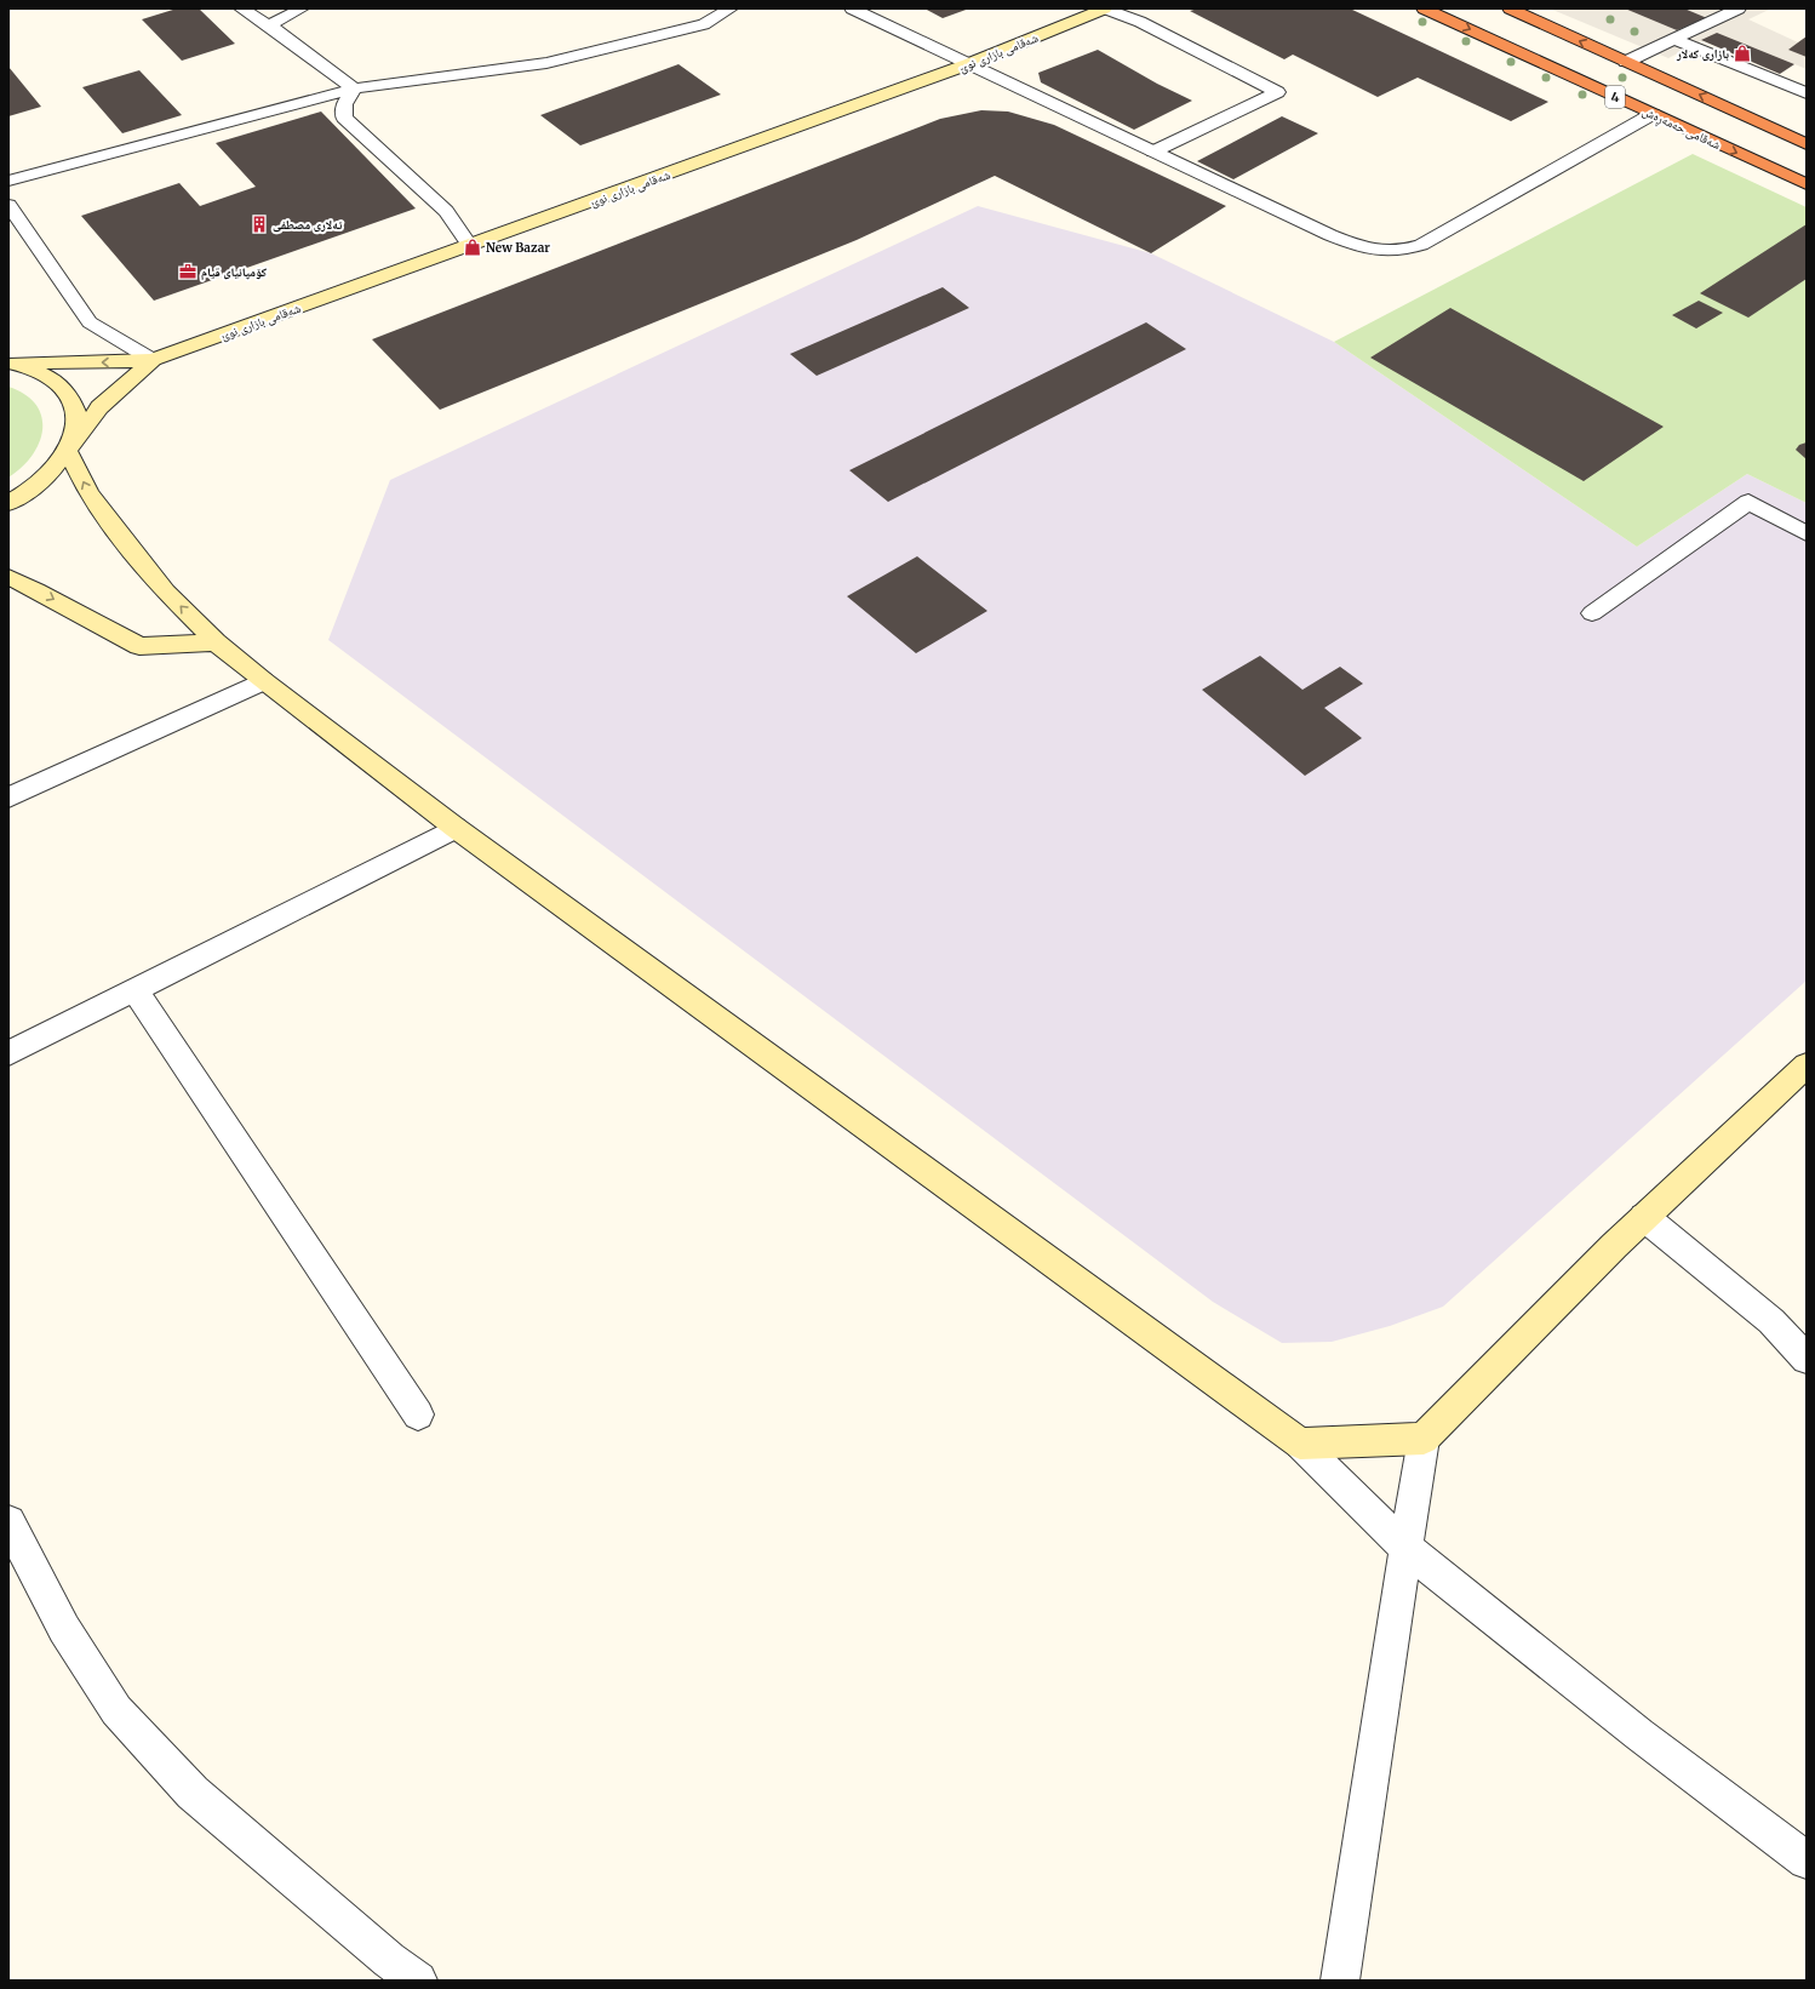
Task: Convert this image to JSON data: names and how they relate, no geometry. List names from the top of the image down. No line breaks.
{"streets":{"highway":["4","شەقامی حەمەڕەش"],"street":["شەقامی بازاری نوێ"]},"places":{"shop":["بازاری کەلار","New Bazar"],"building":["تەلاری مصطفی"],"office":["کۆمپانیای قیام"]}}
